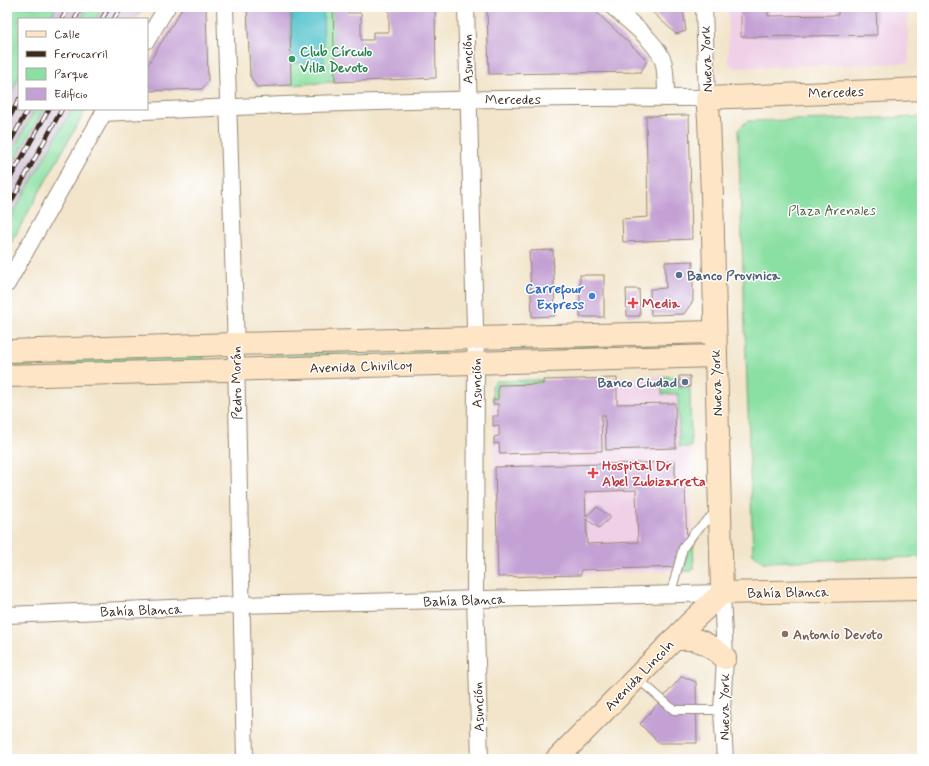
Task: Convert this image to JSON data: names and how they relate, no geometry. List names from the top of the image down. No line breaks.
{"streets":{"street":["Asunción","Nueva York","Mercedes","Avenida Chivilcoy","Pedro Morán","Bahía Blanca","Avenida Lincoln"]},"crossings":[["Asunción","Mercedes"],["Asunción","Avenida Chivilcoy"],["Asunción","Bahía Blanca"],["Nueva York","Mercedes"],["Nueva York","Avenida Chivilcoy"],["Nueva York","Bahía Blanca"],["Nueva York","Avenida Lincoln"],["Mercedes","Pedro Morán"],["Avenida Chivilcoy","Pedro Morán"],["Pedro Morán","Bahía Blanca"],["Bahía Blanca","Avenida Lincoln"]],"parks":["Plaza Arenales"],"places":{"other":["Club Círculo Villa Devoto","Banco Provinica","Carrefour Express","Banco Ciudad","Antonio Devoto"],"health":["Media","Hospital Dr Abel Zubizarreta"]},"legend":["Calle","Ferrocarril","Parque","Edificio"]}
